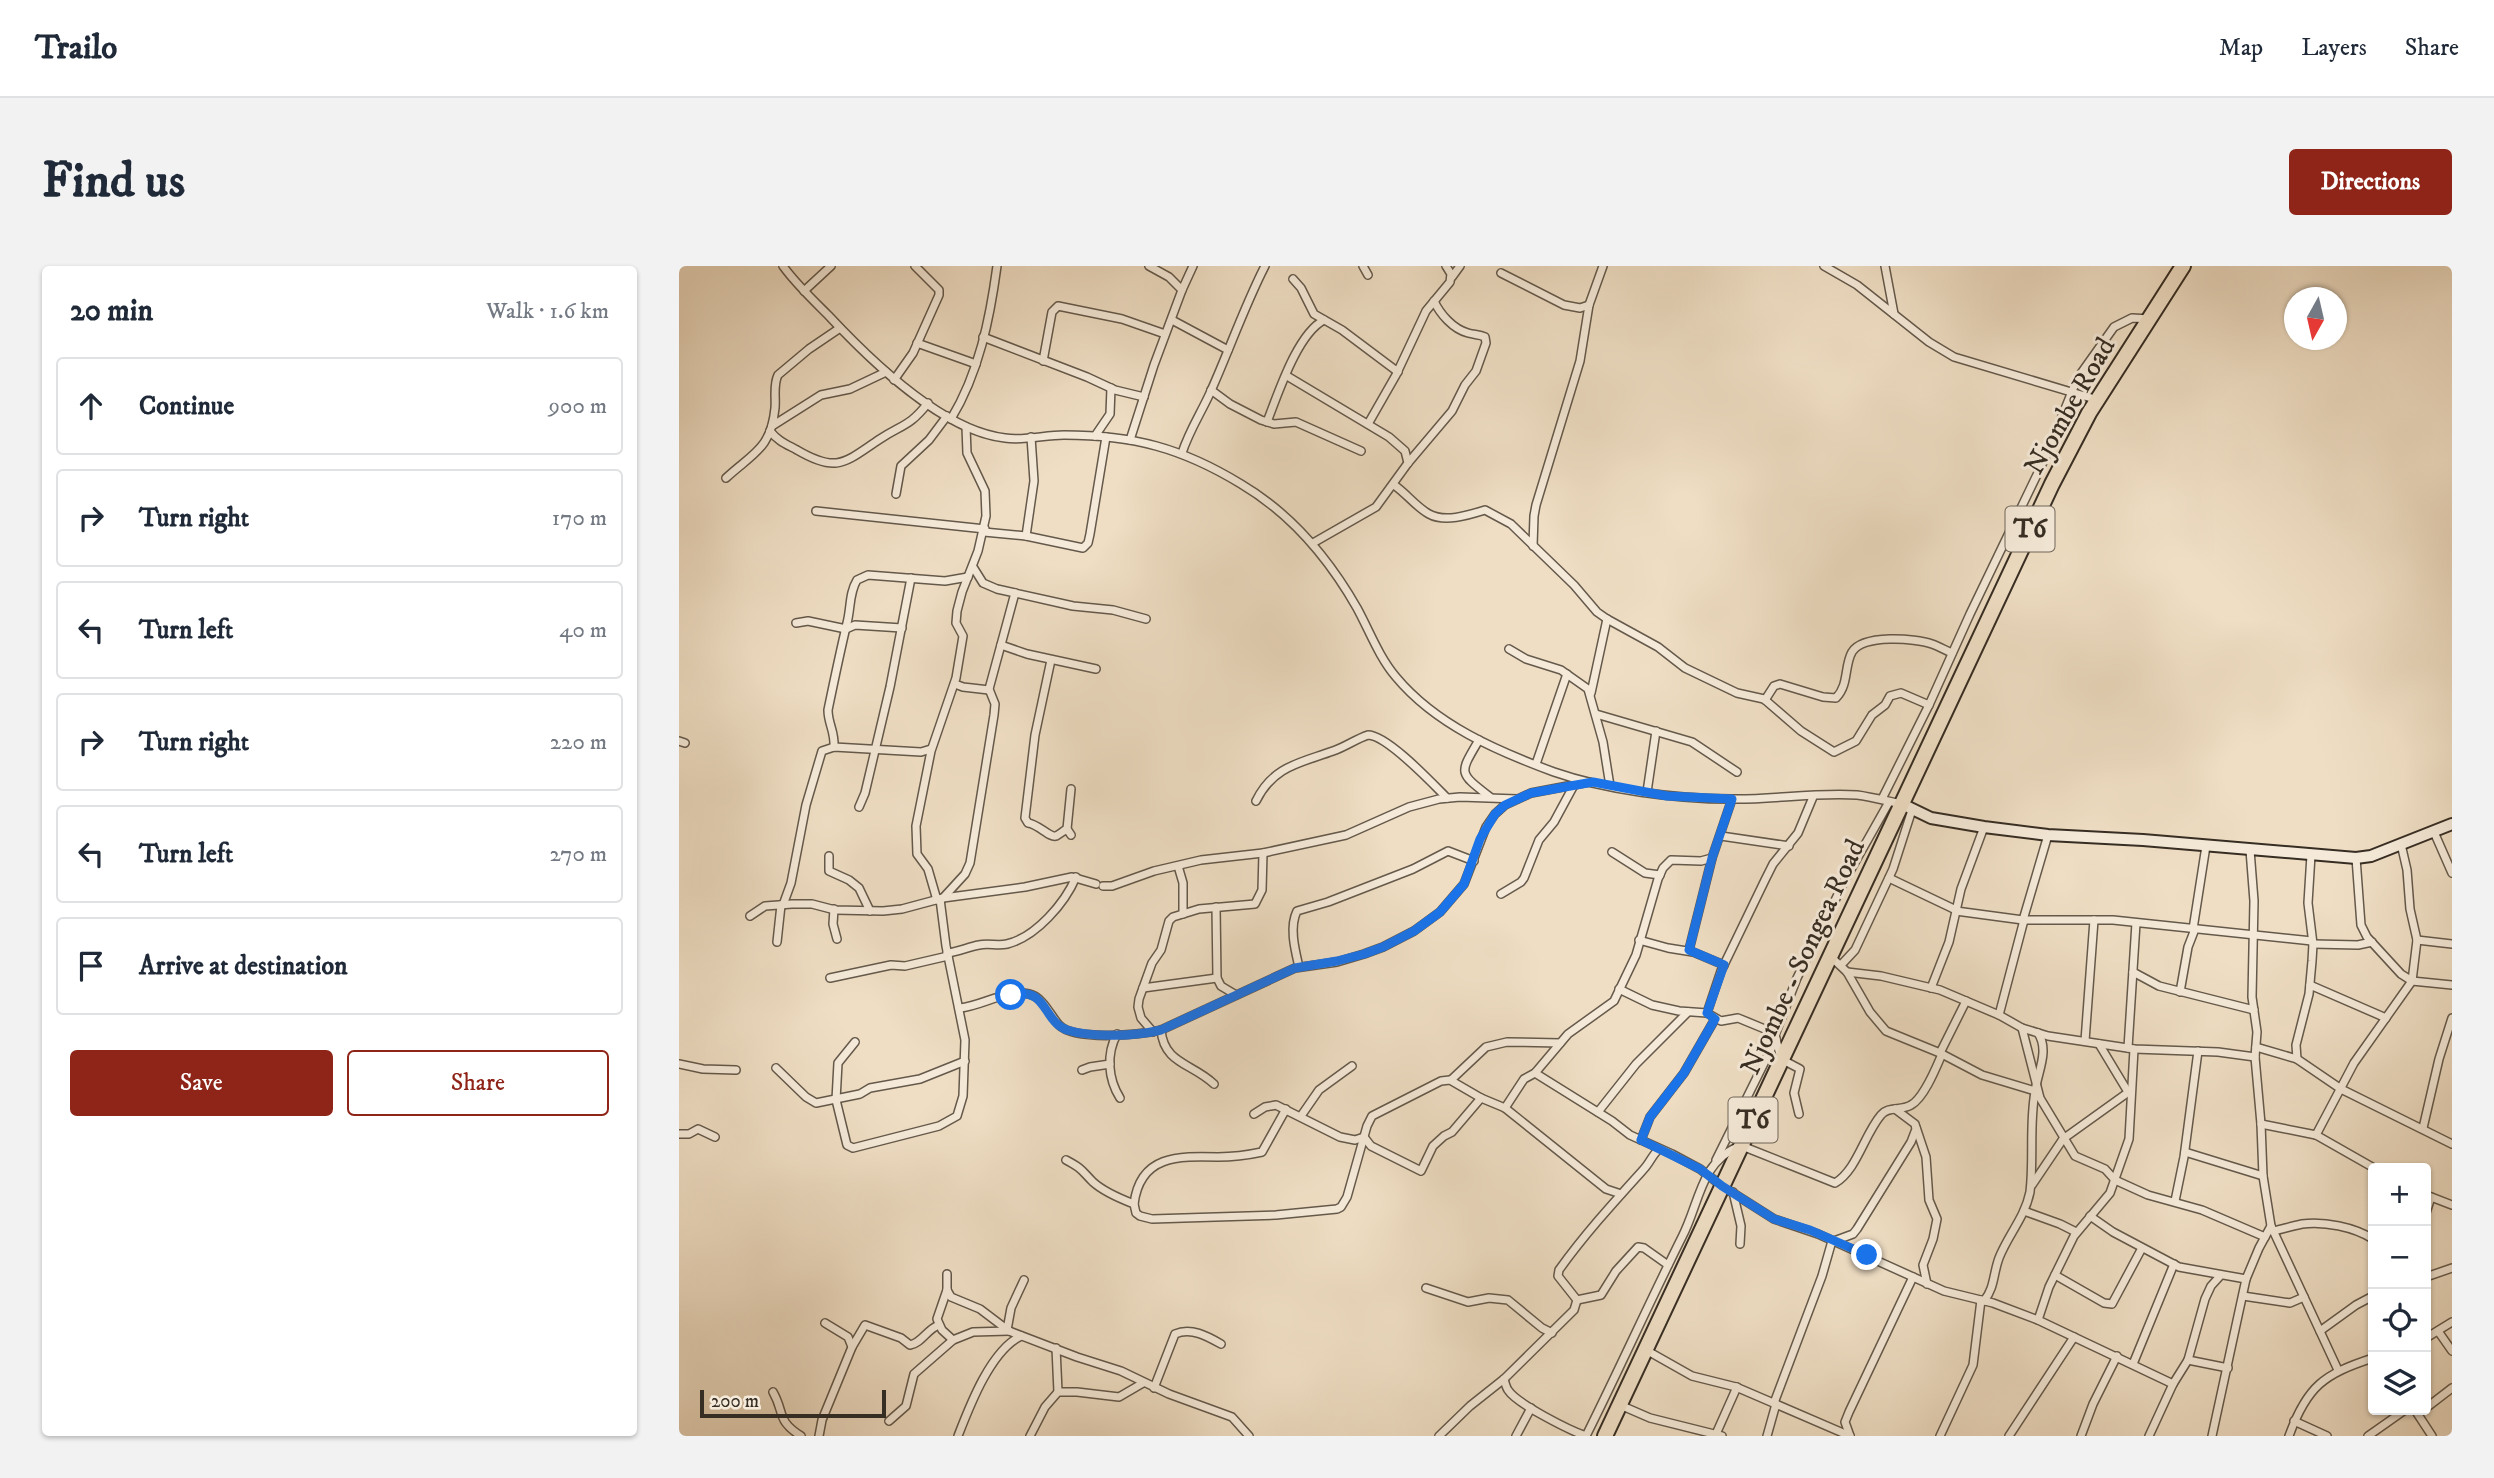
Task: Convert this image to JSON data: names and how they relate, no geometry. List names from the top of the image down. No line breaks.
{"streets":{"highway":["Njombe Road","T6","Njombe - Songea Road"]},"crossings":[["Njombe Road","Njombe - Songea Road"]],"scale_bar":"200 m","north":"bottom","page":{"header":"Trailo","nav":["Map","Layers","Share"],"buttons":["Directions",["Save","Share"]],"title":"Find us","heading":["20 min","Walk · 1.6 km"],"list":[["Continue","900 m"],["Turn right","170 m"],["Turn left","40 m"],["Turn right","220 m"],["Turn left","270 m"],"Arrive at destination"],"map_buttons":["+","−"],"scale":"200 m"}}
